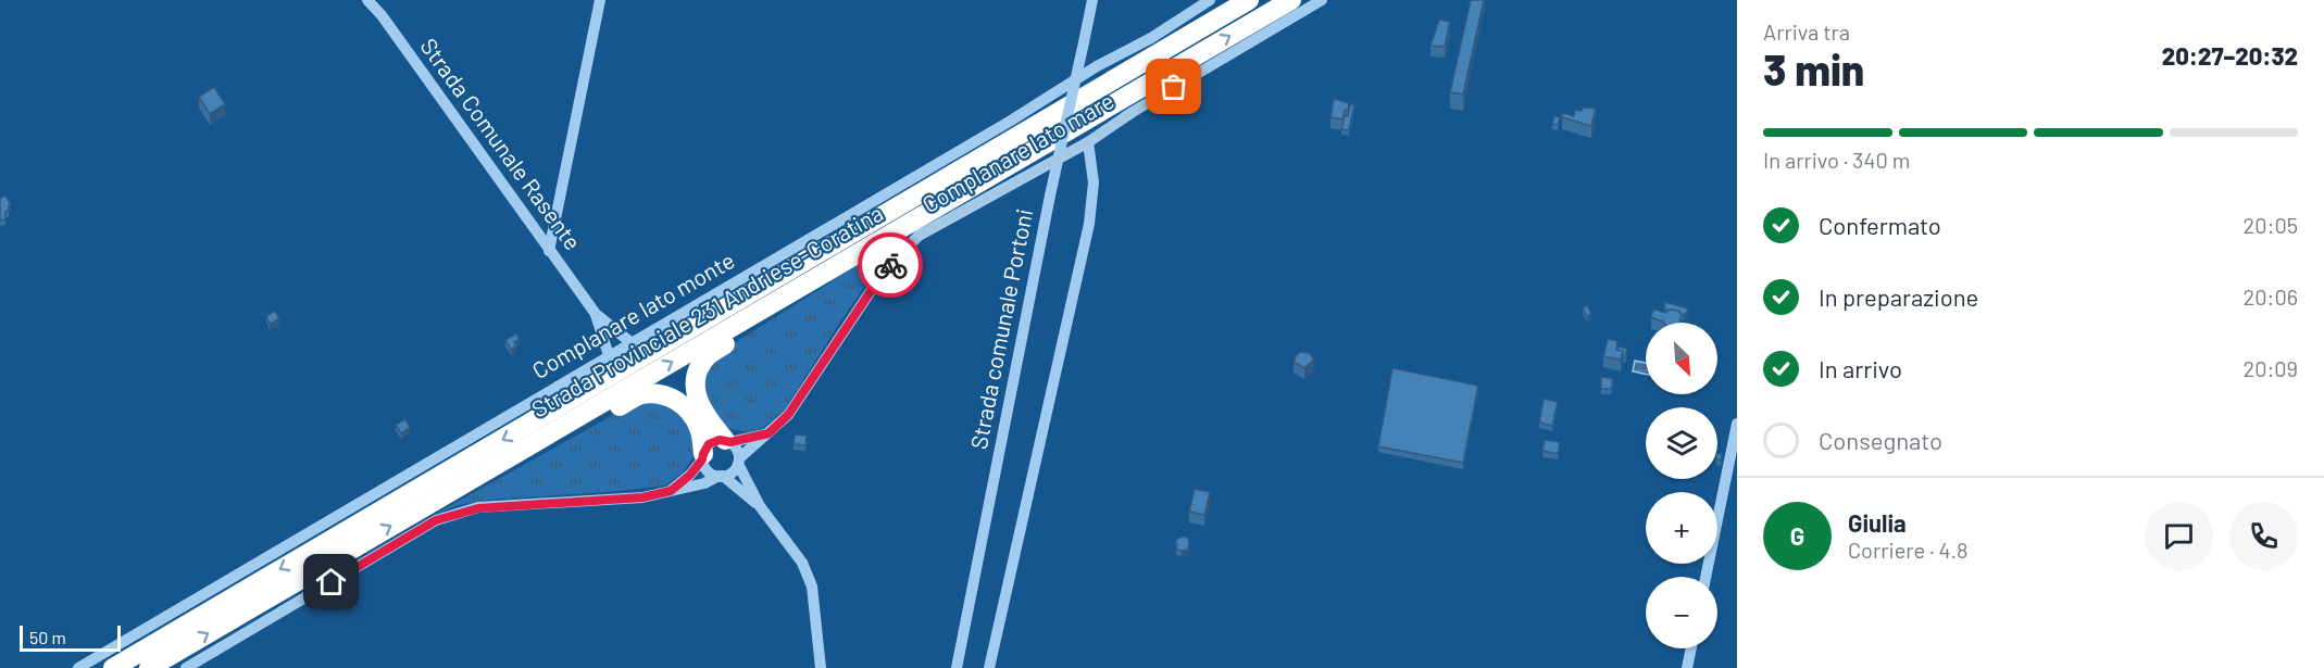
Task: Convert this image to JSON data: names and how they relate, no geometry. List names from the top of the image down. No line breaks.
{"streets":{"highway":["Strada Provinciale 231 Andriese-Coratina"],"street":["Strada Comunale Rasente","Complanare lato mare","Complanare lato monte","Strada comunale Portoni"]},"scale_bar":"50 m","north":"bottom right","page":{"heading":["3 min","Arriva tra","20:27–20:32"],"panel":["Giulia","Corriere · 4.8"],"bar":"In arrivo · 340 m","list":[["Confermato","20:05"],["In preparazione","20:06"],["In arrivo","20:09"],"Consegnato"],"map_buttons":["+","−"],"round":"G","scale":"50 m"}}
